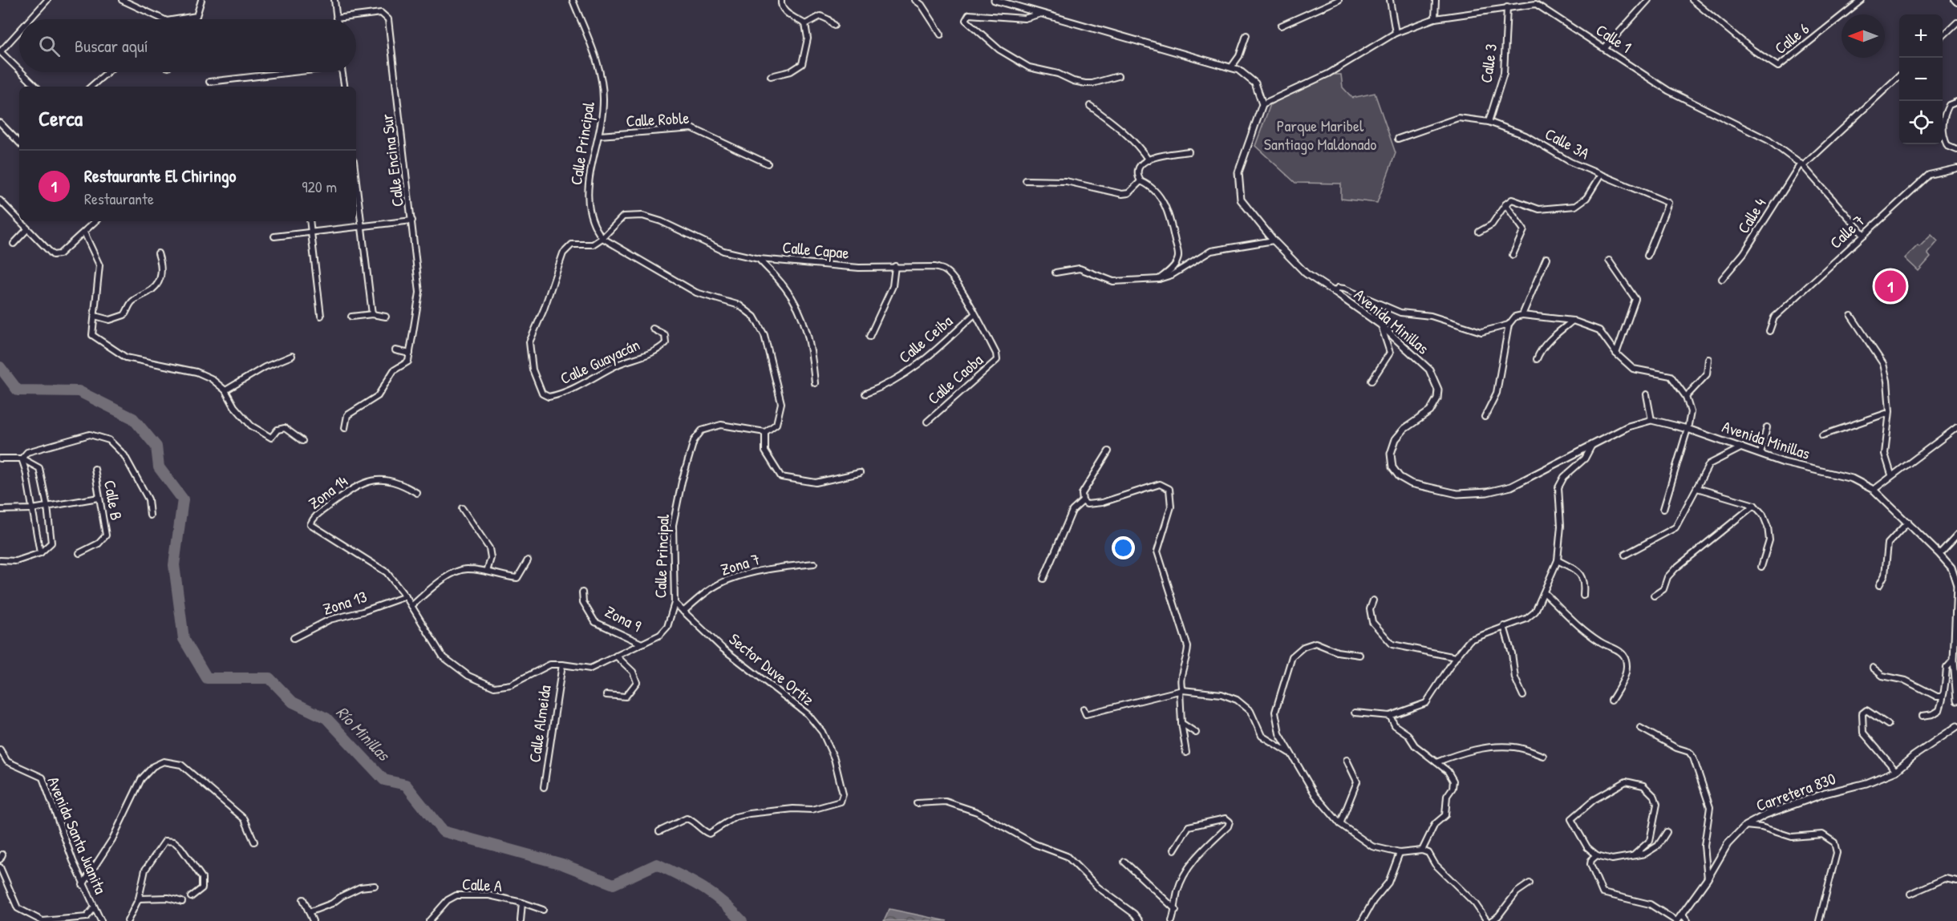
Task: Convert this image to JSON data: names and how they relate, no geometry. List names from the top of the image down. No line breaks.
{"streets":{"street":["Calle 1","Calle 6","Calle 3","Calle Roble","Calle Principal","Calle 3A","Calle Encina Sur","Calle 4","Calle 7","Calle Capae","Avenida Minillas","Calle Ceiba","Calle Guayacán","Calle Caoba","Zona 14","Calle B","Zona 7","Zona 13","Zona 9","Sector Duve Ortiz","Calle Almeida","Carretera 830","Avenida Santa Juanita","Calle A"]},"crossings":[["Calle 1","Calle 3"],["Calle 1","Calle 4"],["Calle 1","Calle 7"],["Calle 1","Avenida Minillas"],["Calle 3","Calle 3A"],["Calle Roble","Calle Principal"],["Calle Principal","Calle Capae"],["Calle Principal","Calle Guayacán"],["Calle Principal","Zona 14"],["Calle Principal","Zona 13"],["Calle Principal","Zona 9"],["Calle Principal","Sector Duve Ortiz"],["Calle Principal","Calle Almeida"],["Calle Capae","Calle Ceiba"],["Calle Capae","Calle Guayacán"],["Calle Capae","Calle Caoba"],["Zona 7","Sector Duve Ortiz"]],"water":["Río Minillas"],"parks":["Parque Maribel Santiago Maldonado"],"north":"left","page":{"map_buttons":["+","−"],"search":"Buscar aquí","heading":"Cerca","list":[{"mark":"1","name":"Restaurante El Chiringo","note":"Restaurante","value":"920 m"}],"pins":"1"}}
